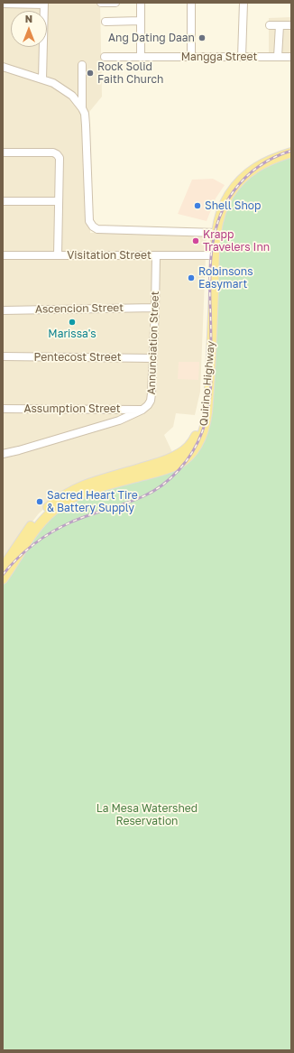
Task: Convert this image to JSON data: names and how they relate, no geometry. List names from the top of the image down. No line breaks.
{"streets":{"main road":["Quirino Highway"],"street":["Mangga Street","Visitation Street","Ascencion Street","Annunciation Street","Pentecost Street","Assumption Street"]},"crossings":[["Visitation Street","Annunciation Street"],["Visitation Street","Quirino Highway"],["Ascencion Street","Annunciation Street"],["Annunciation Street","Pentecost Street"],["Annunciation Street","Assumption Street"]],"parks":["La Mesa Watershed Reservation"],"places":["Ang Dating Daan","Rock Solid Faith Church","Shell Shop","Krapp Travelers Inn","Robinsons Easymart","Marissa's","Sacred Heart Tire & Battery Supply"],"north":"top"}
